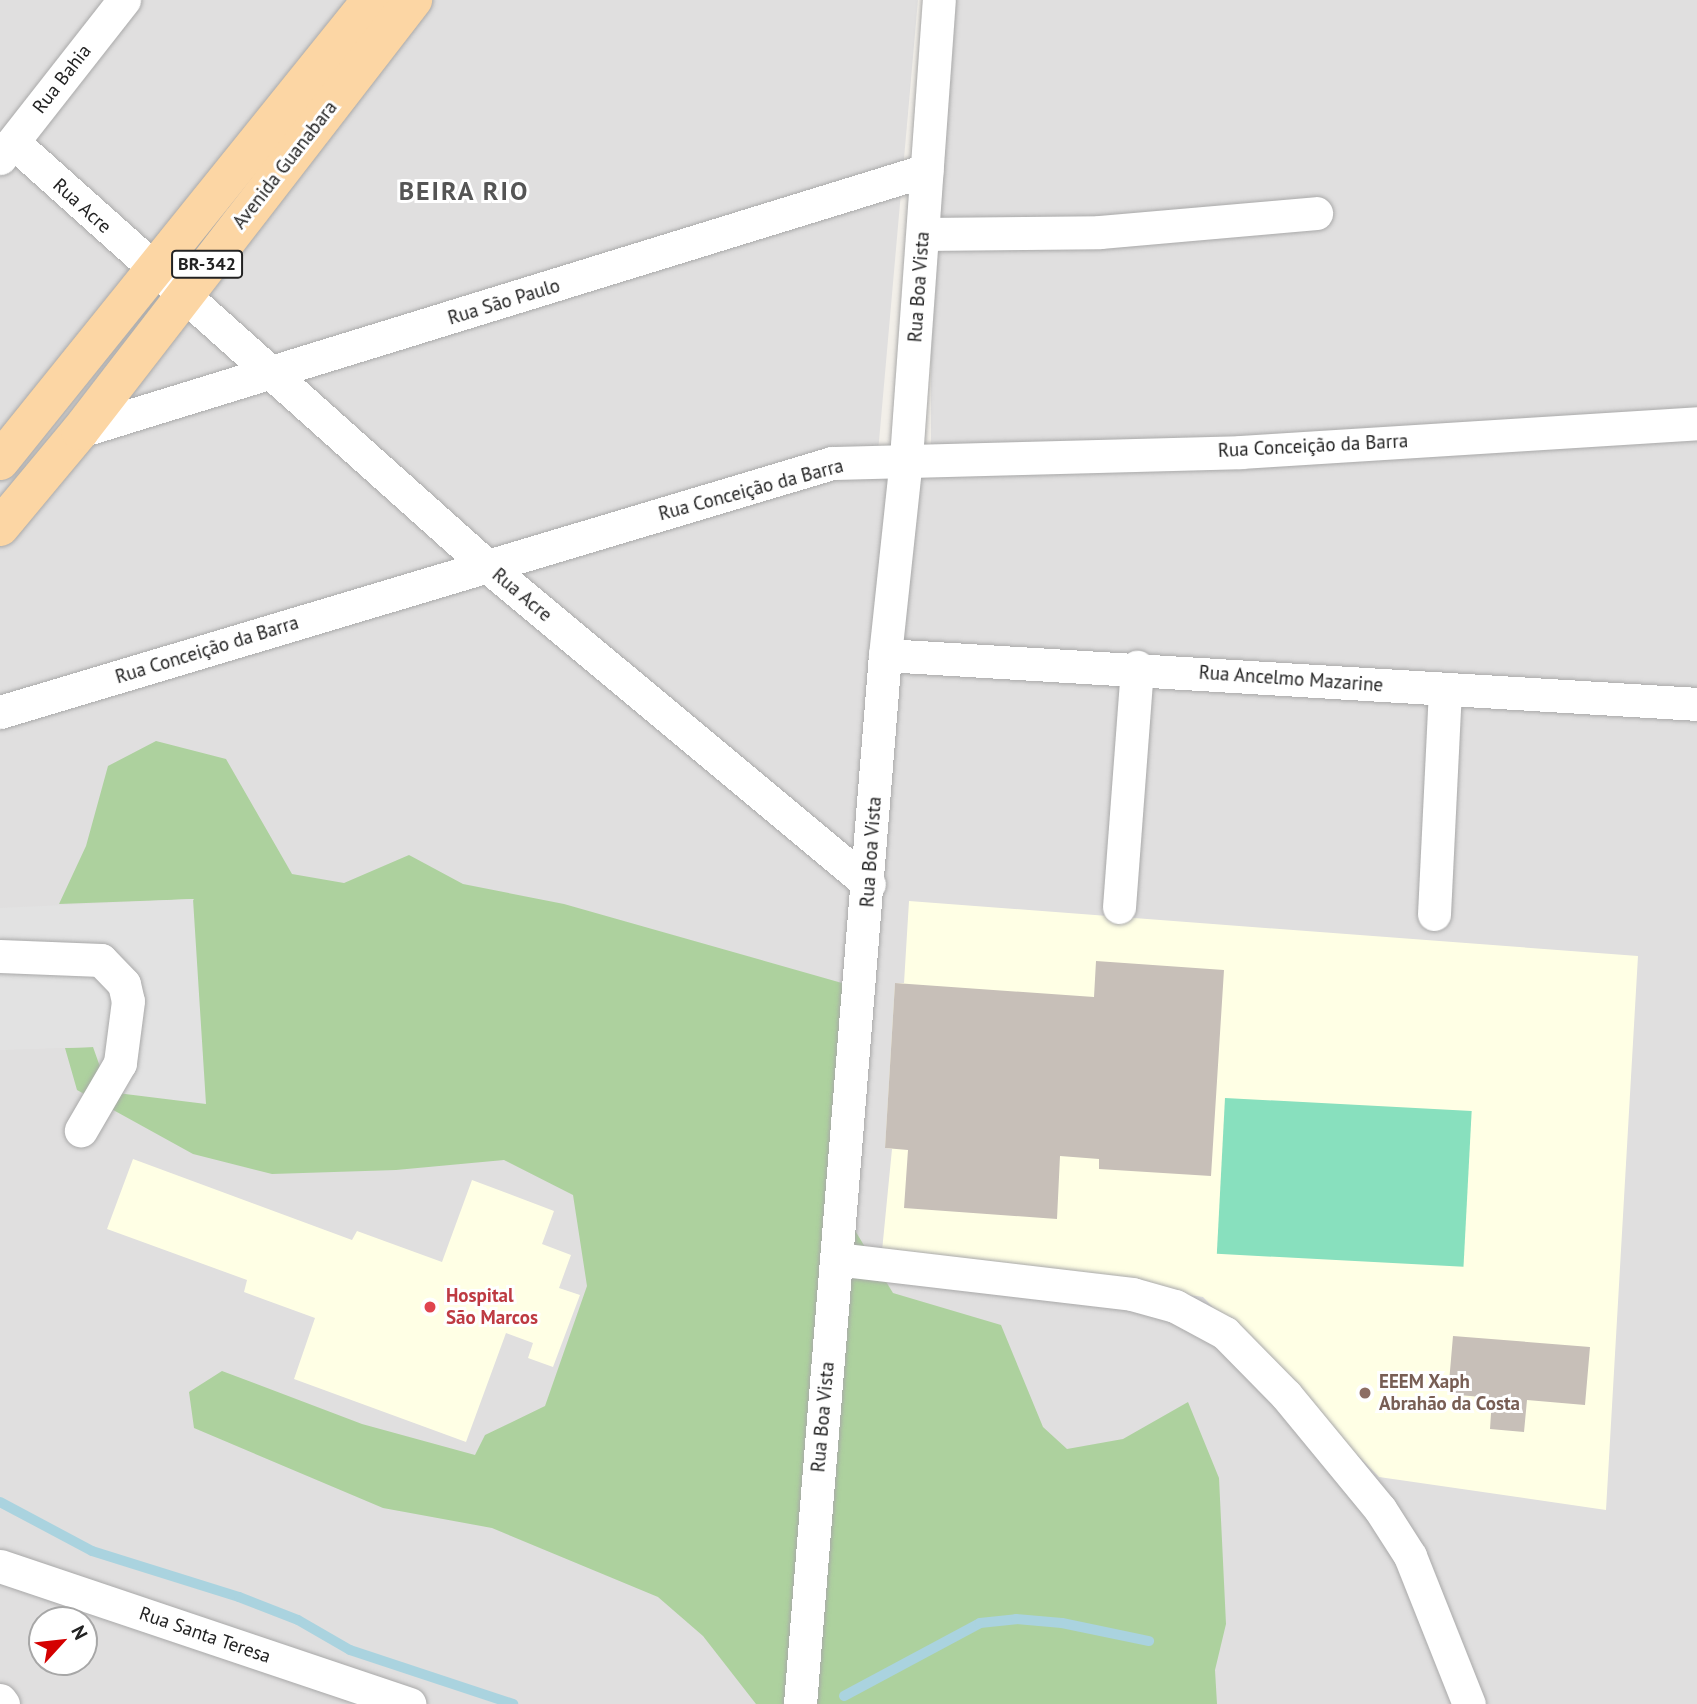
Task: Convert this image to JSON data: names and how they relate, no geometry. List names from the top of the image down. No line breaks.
{"streets":{"main road":["Avenida Guanabara","BR-342"],"street":["Rua Bahia","Rua Acre","Rua Boa Vista","Rua São Paulo","Rua Conceição da Barra","Rua Ancelmo Mazarine","Rua Santa Teresa"]},"crossings":[["Rua Bahia","Rua Acre"],["Avenida Guanabara","Rua Acre"],["Avenida Guanabara","Rua São Paulo"],["Rua Acre","Rua Boa Vista"],["Rua Acre","Rua São Paulo"],["Rua Acre","Rua Conceição da Barra"],["Rua Boa Vista","Rua São Paulo"],["Rua Boa Vista","Rua Conceição da Barra"],["Rua Boa Vista","Rua Ancelmo Mazarine"]],"districts":["BEIRA RIO"],"places":["Hospital São Marcos","EEEM Xaph Abrahão da Costa"],"north":"top right"}
